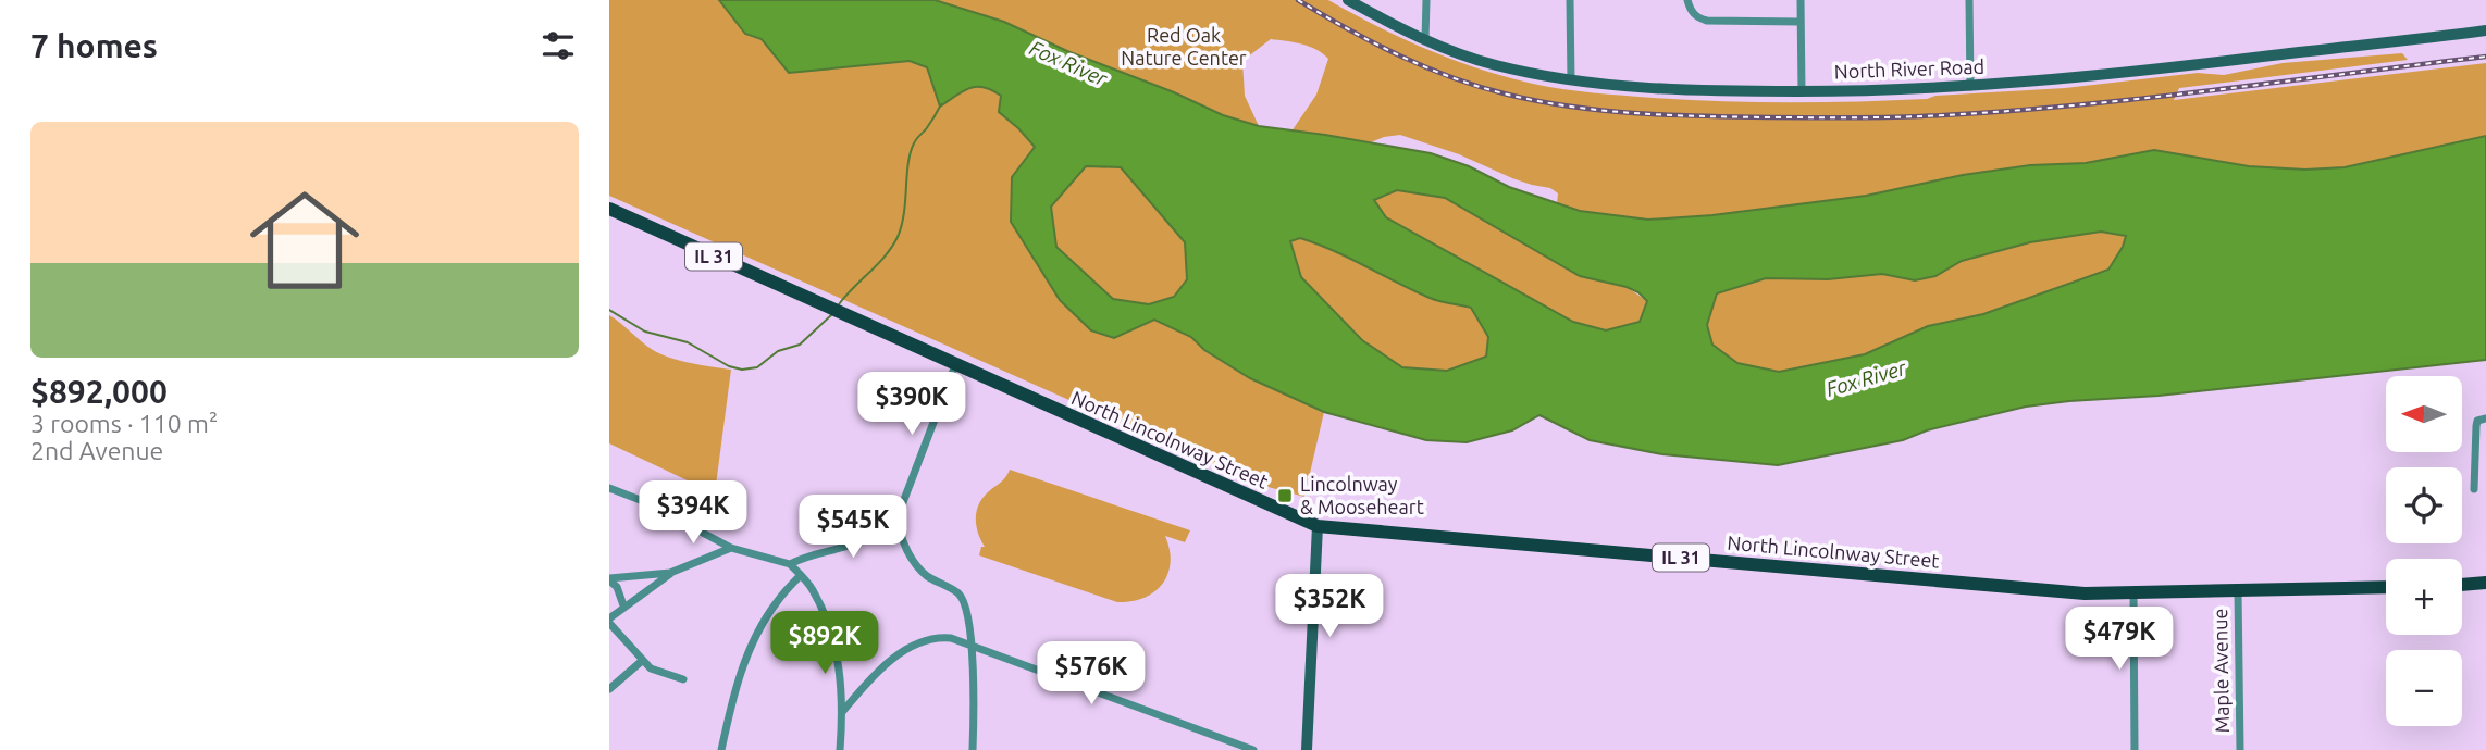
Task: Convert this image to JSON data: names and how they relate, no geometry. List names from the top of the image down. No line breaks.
{"streets":{"main road":["North River Road","IL 31","North Lincolnway Street"],"street":["Maple Avenue"]},"crossings":[["North Lincolnway Street","Maple Avenue"]],"water":["Fox River"],"parks":["Red Oak Nature Center"],"places":{"transit":["Lincolnway & Mooseheart"]},"north":"left","page":{"heading":"7 homes","list":[{"name":"$892,000","note":"3 rooms · 110 m² · 2nd Avenue"}],"price":["$390K","$394K","$545K","$352K","$479K","$892K","$576K"],"map_buttons":["+","−"]}}
